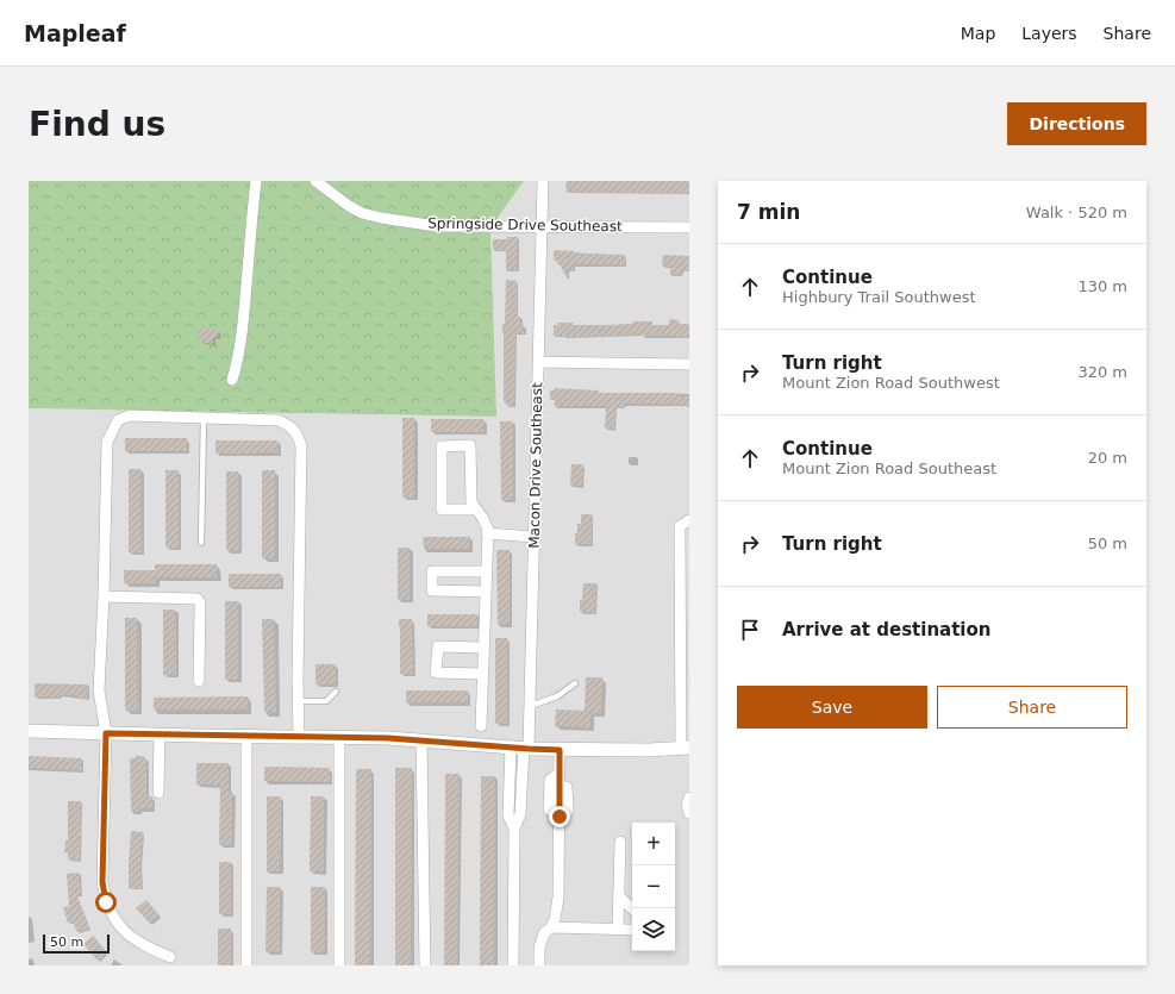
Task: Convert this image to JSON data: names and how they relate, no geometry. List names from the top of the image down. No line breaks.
{"streets":{"street":["Springside Drive Southeast","Macon Drive Southeast"]},"crossings":[["Springside Drive Southeast","Macon Drive Southeast"]],"scale_bar":"50 m","page":{"header":"Mapleaf","nav":["Map","Layers","Share"],"buttons":["Directions",["Save","Share"]],"title":"Find us","heading":["7 min","Walk · 520 m"],"list":[["Continue","Highbury Trail Southwest","130 m"],["Turn right","Mount Zion Road Southwest","320 m"],["Continue","Mount Zion Road Southeast","20 m"],["Turn right","50 m"],"Arrive at destination"],"map_buttons":["+","−"],"scale":"50 m"}}
